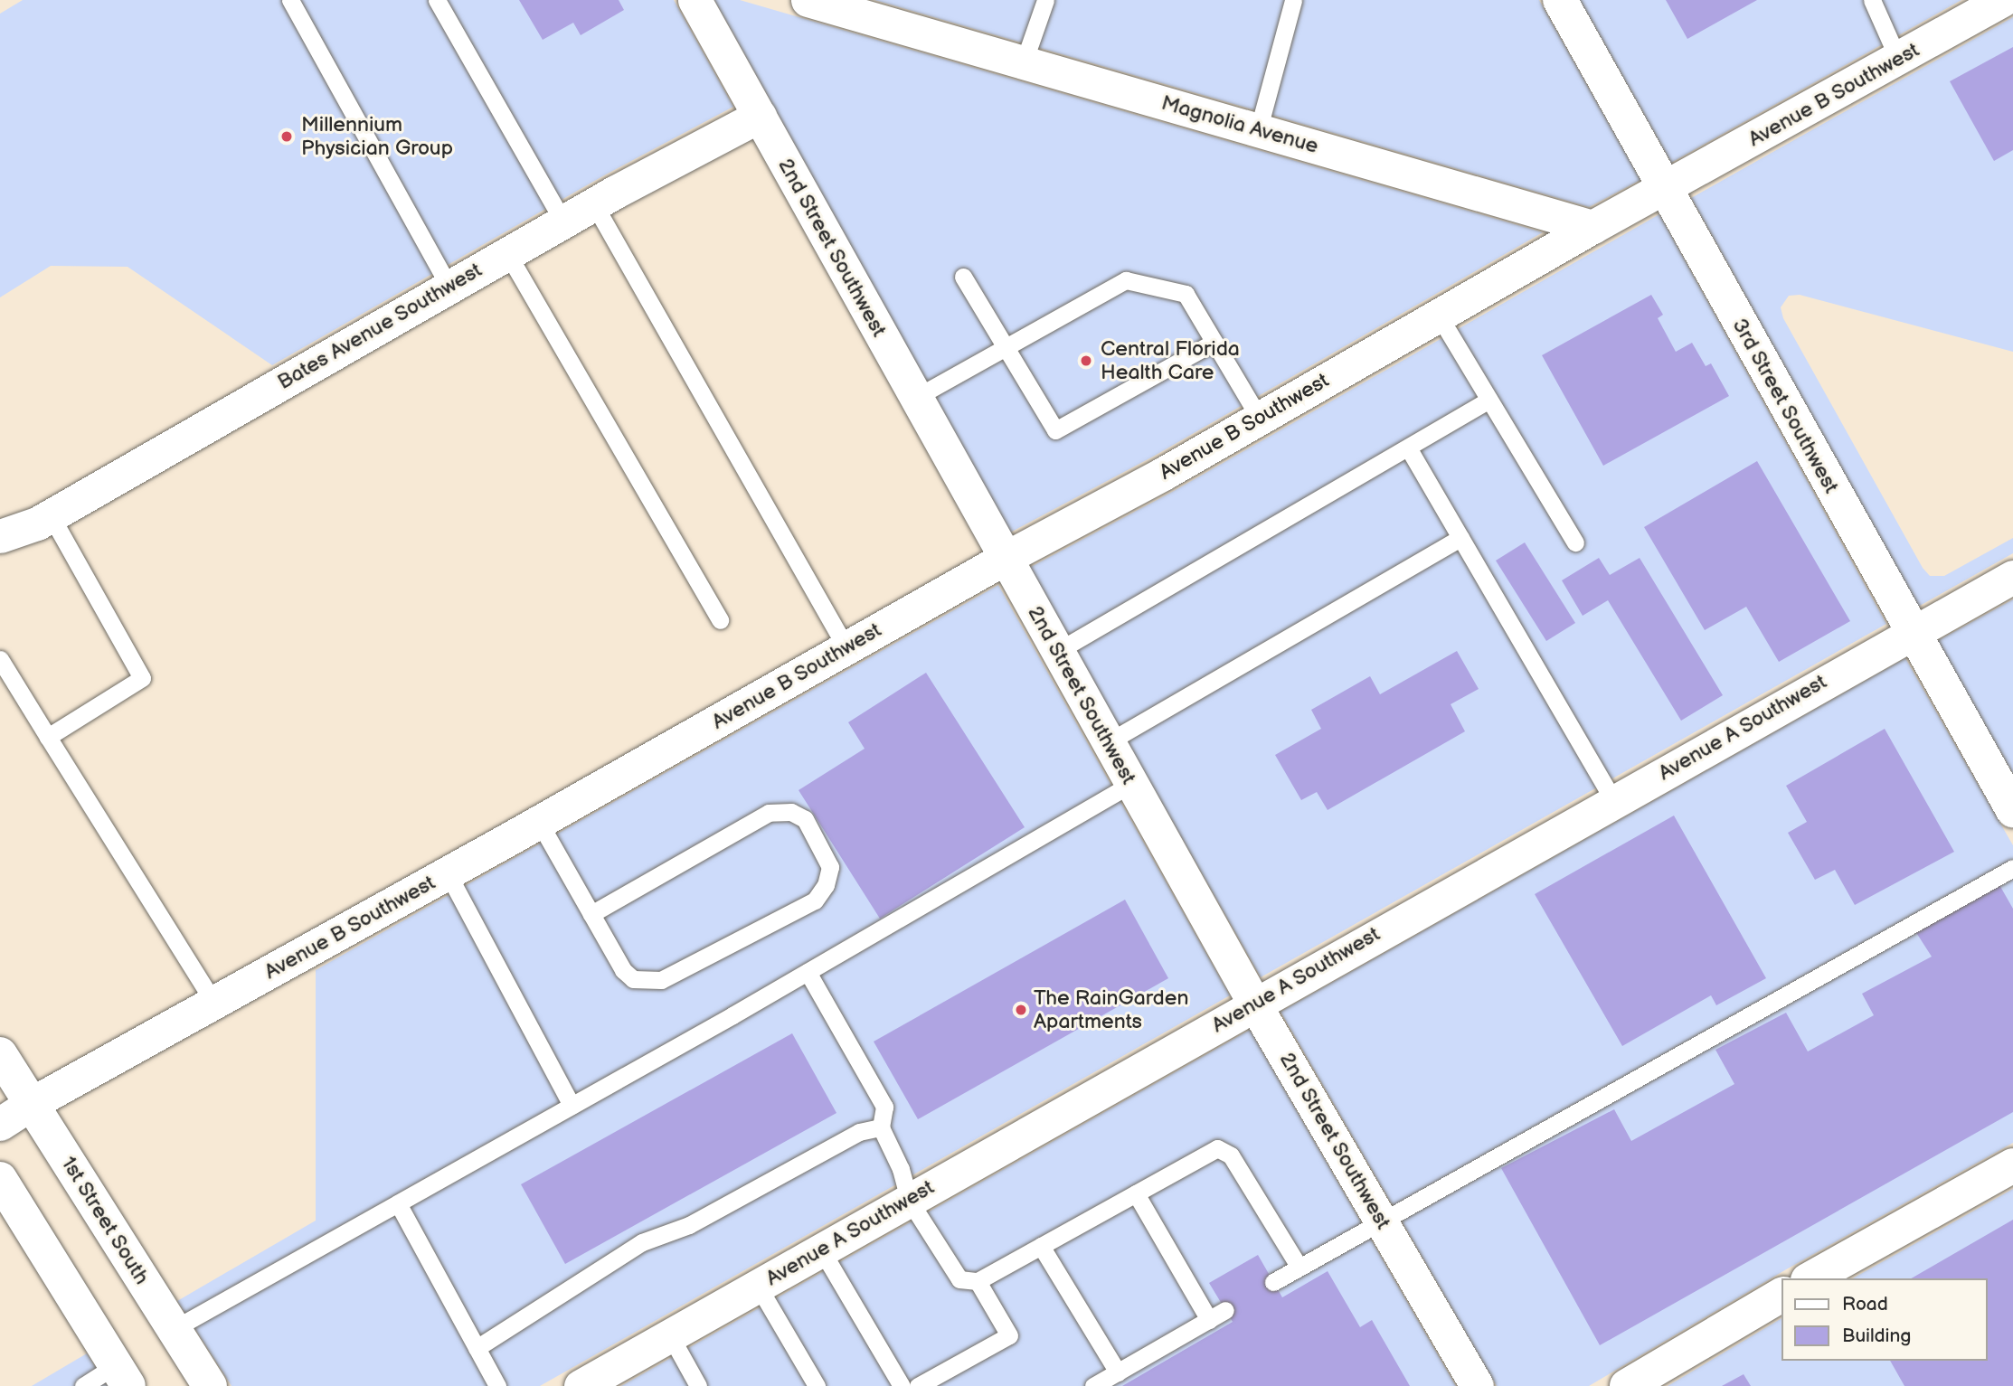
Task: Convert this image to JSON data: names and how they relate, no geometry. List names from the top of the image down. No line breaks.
{"streets":{"main road":["3rd Street Southwest","1st Street South"],"street":["Avenue B Southwest","Magnolia Avenue","2nd Street Southwest","Bates Avenue Southwest","Avenue A Southwest"]},"crossings":[["Avenue B Southwest","Magnolia Avenue"],["Avenue B Southwest","2nd Street Southwest"],["Avenue B Southwest","3rd Street Southwest"],["Avenue B Southwest","1st Street South"],["2nd Street Southwest","Bates Avenue Southwest"],["2nd Street Southwest","Avenue A Southwest"],["3rd Street Southwest","Avenue A Southwest"]],"places":["Millennium Physician Group","Central Florida Health Care","The RainGarden Apartments"],"legend":["Road","Building"]}
